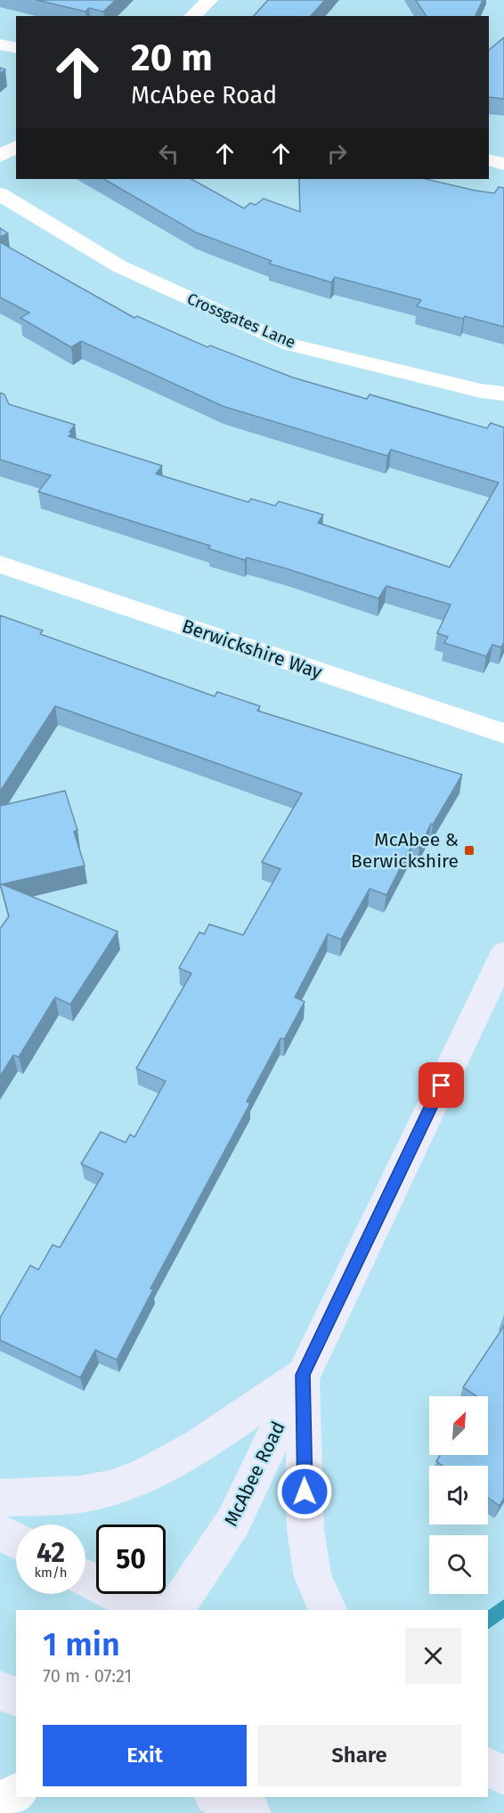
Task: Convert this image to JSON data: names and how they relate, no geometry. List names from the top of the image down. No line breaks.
{"streets":{"street":["Crossgates Lane","Berwickshire Way","McAbee Road"]},"places":{"transit":["McAbee & Berwickshire"]},"north":"top right","page":{"turn":["20 m","McAbee Road"],"speed":"42 km/h","limit":"50","heading":["1 min","70 m · 07:21"],"buttons":["Exit","Share"]}}
